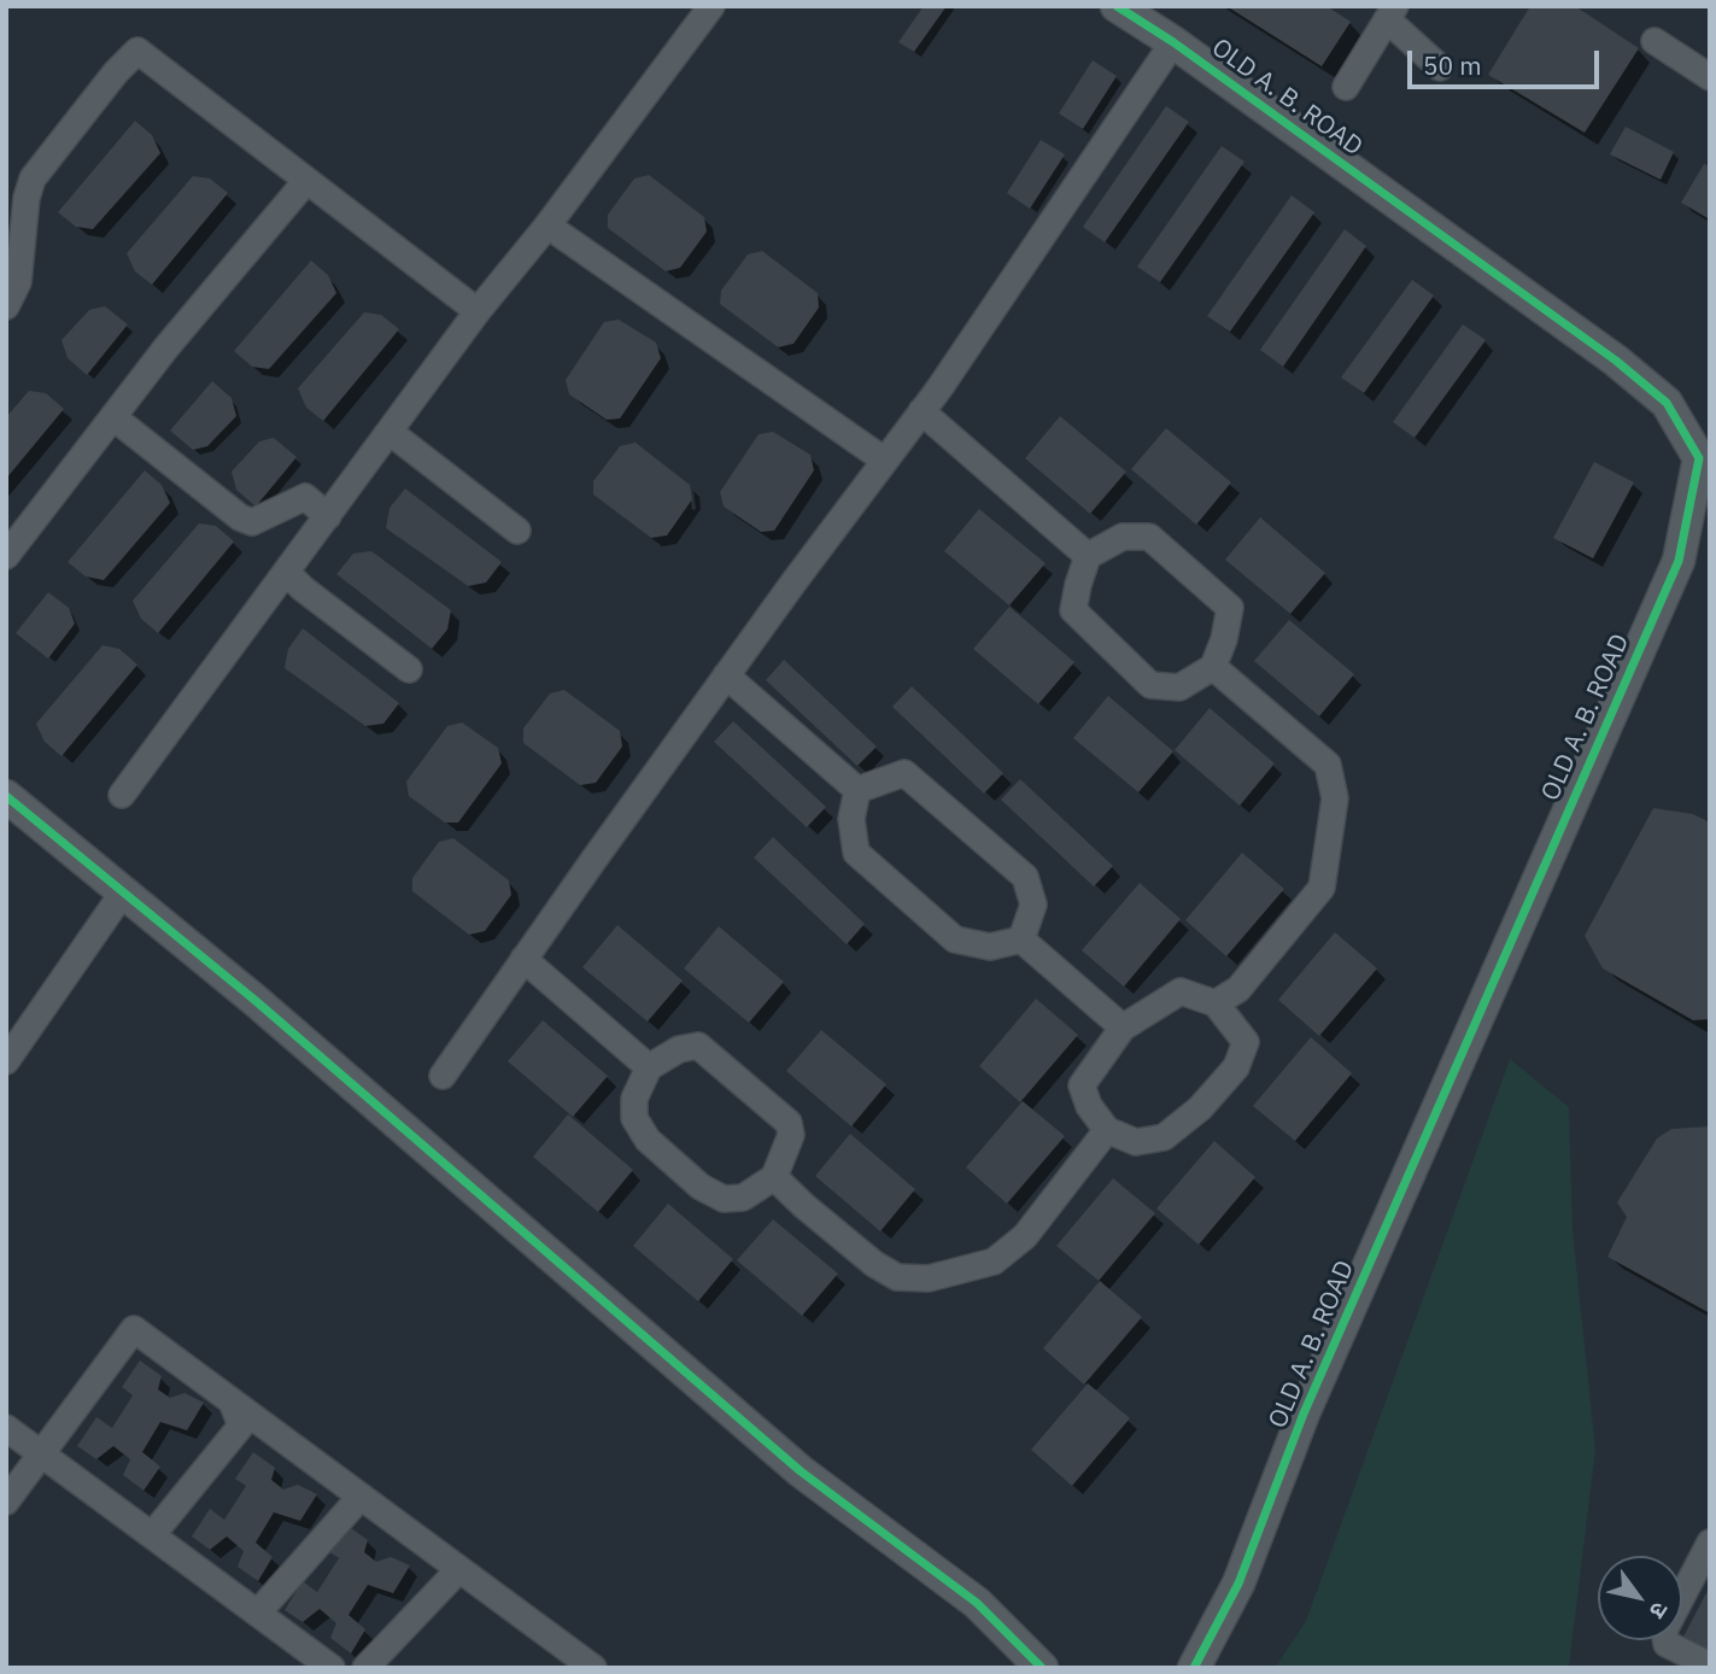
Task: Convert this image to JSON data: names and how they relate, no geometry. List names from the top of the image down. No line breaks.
{"streets":{"street":["OLD A. B. ROAD"]},"scale_bar":"50 m","north":"bottom right"}
